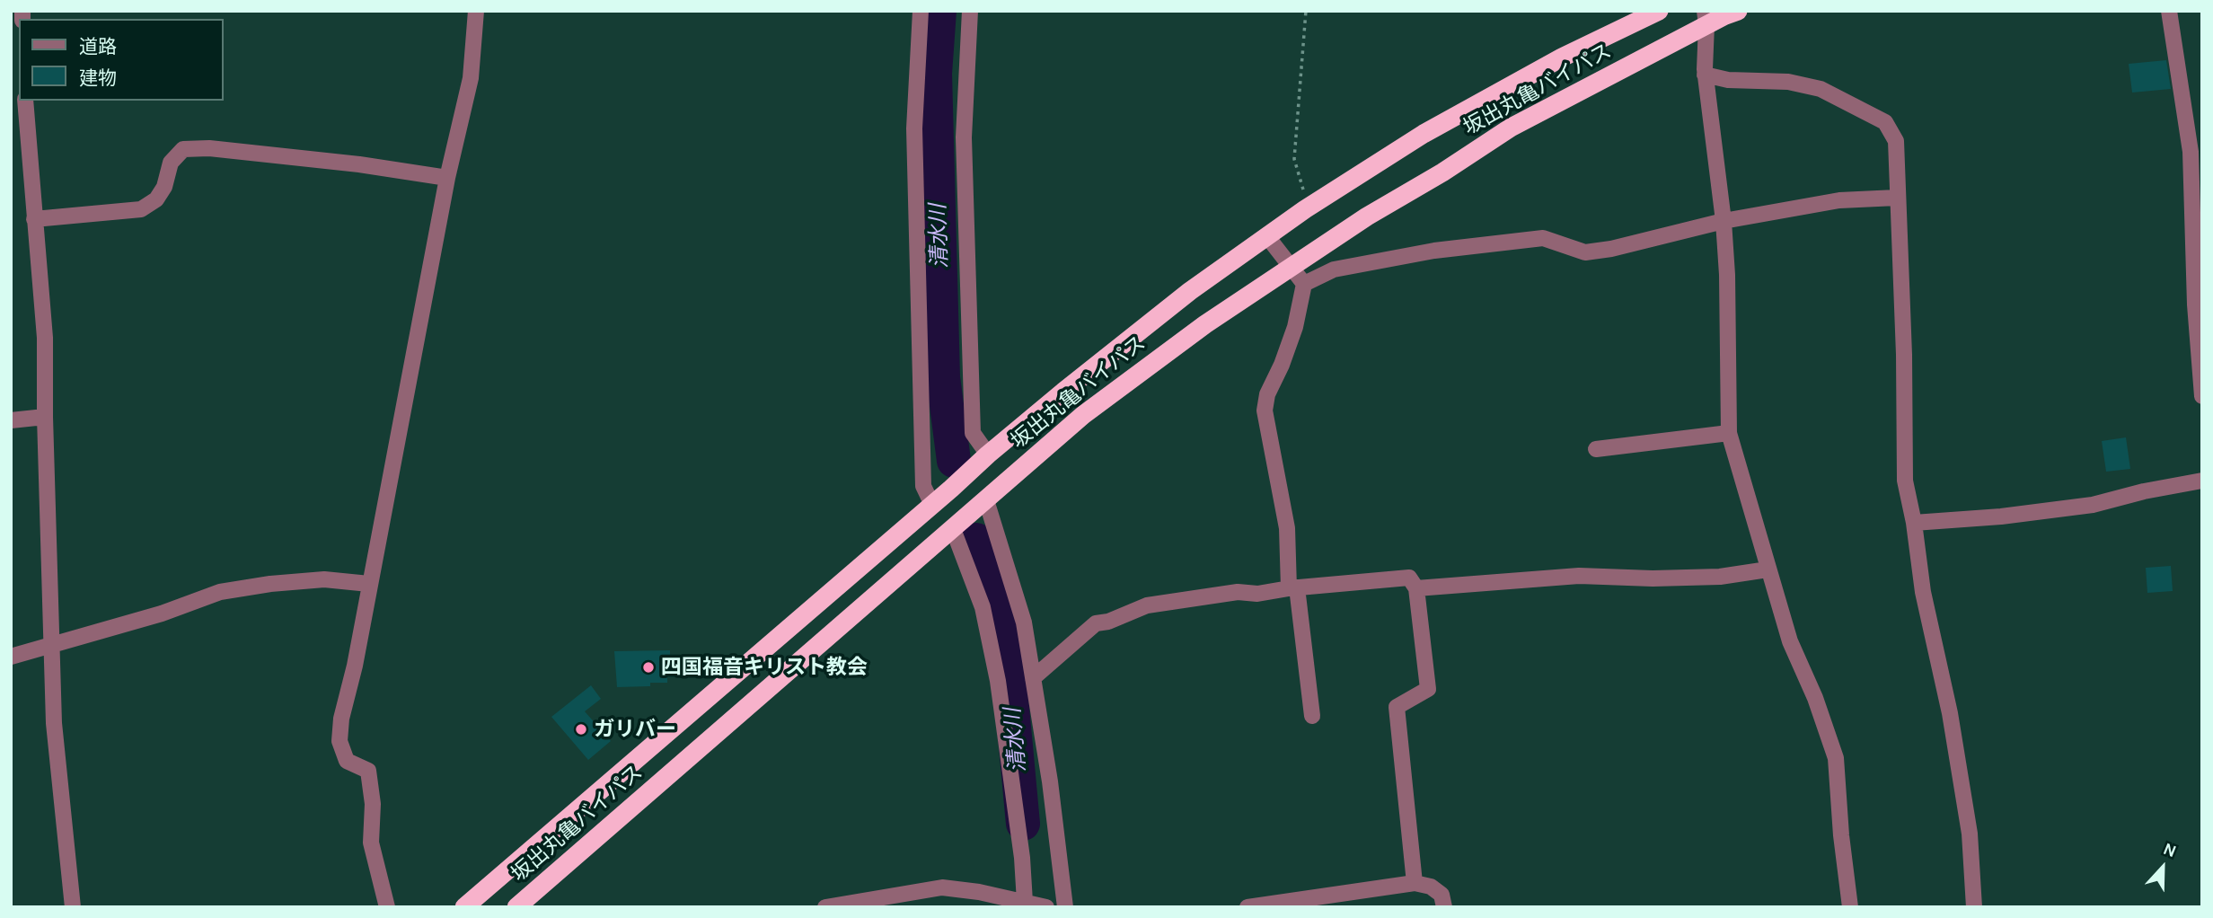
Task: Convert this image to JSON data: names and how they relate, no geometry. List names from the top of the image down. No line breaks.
{"streets":{"highway":["坂出丸亀バイパス"]},"water":["清水川"],"places":["四国福音キリスト教会","ガリバー"],"legend":["道路","建物"],"north":"top"}
